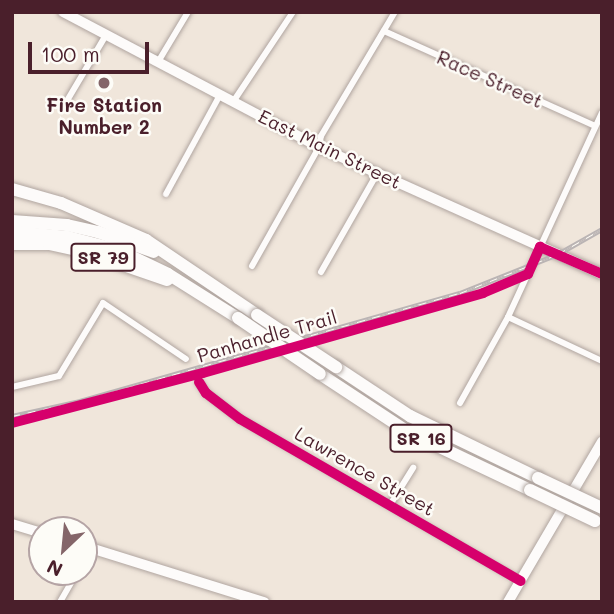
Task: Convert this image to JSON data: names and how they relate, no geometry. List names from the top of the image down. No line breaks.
{"streets":{"highway":["SR 79","SR 16"],"main road":["East Main Street"],"street":["Race Street","Lawrence Street"],"cycle path":["Panhandle Trail"]},"crossings":[["SR 79","SR 16"]],"places":["Fire Station Number 2"],"scale_bar":"100 m","north":"bottom left"}
